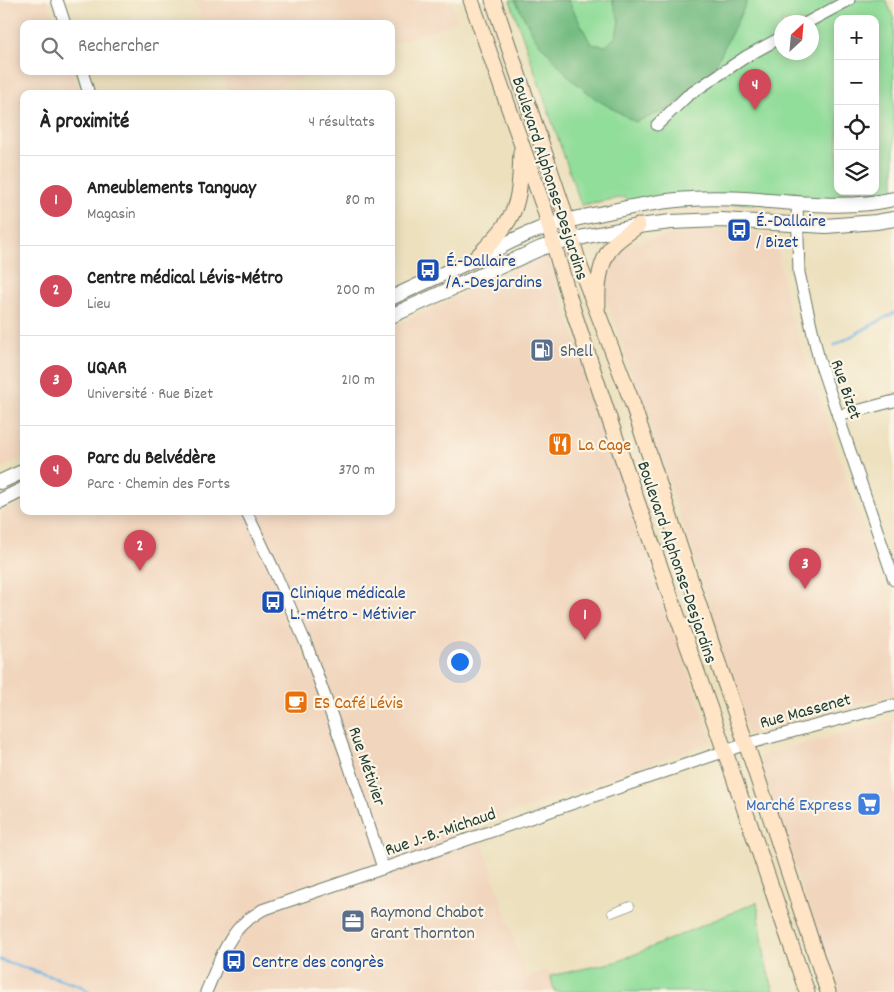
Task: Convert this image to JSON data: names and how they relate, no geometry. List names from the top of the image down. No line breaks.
{"streets":{"main road":["Boulevard Alphonse-Desjardins"],"street":["Rue Bizet","Rue Massenet","Rue Métivier","Rue J.-B.-Michaud"]},"crossings":[["Boulevard Alphonse-Desjardins","Rue Massenet"],["Boulevard Alphonse-Desjardins","Rue J.-B.-Michaud"],["Rue Massenet","Rue J.-B.-Michaud"],["Rue Métivier","Rue J.-B.-Michaud"]],"places":{"bus stop":["É.-Dallaire / Bizet","É.-Dallaire /A.-Desjardins","Clinique médicale L.-métro - Métivier","Centre des congrès"],"fuel station":["Shell"],"restaurant":["La Cage"],"cafe":["ES Café Lévis"],"supermarket":["Marché Express"],"office":["Raymond Chabot Grant Thornton"]},"north":"top right","page":{"map_buttons":["+","−"],"search":"Rechercher","pins":["4","2","3","1"],"heading":["À proximité","4 résultats"],"list":[{"mark":"1","name":"Ameublements Tanguay","note":"Magasin","value":"80 m"},{"mark":"2","name":"Centre médical Lévis-Métro","note":"Lieu","value":"200 m"},{"mark":"3","name":"UQAR","note":"Université · Rue Bizet","value":"210 m"},{"mark":"4","name":"Parc du Belvédère","note":"Parc · Chemin des Forts","value":"370 m"}]}}
